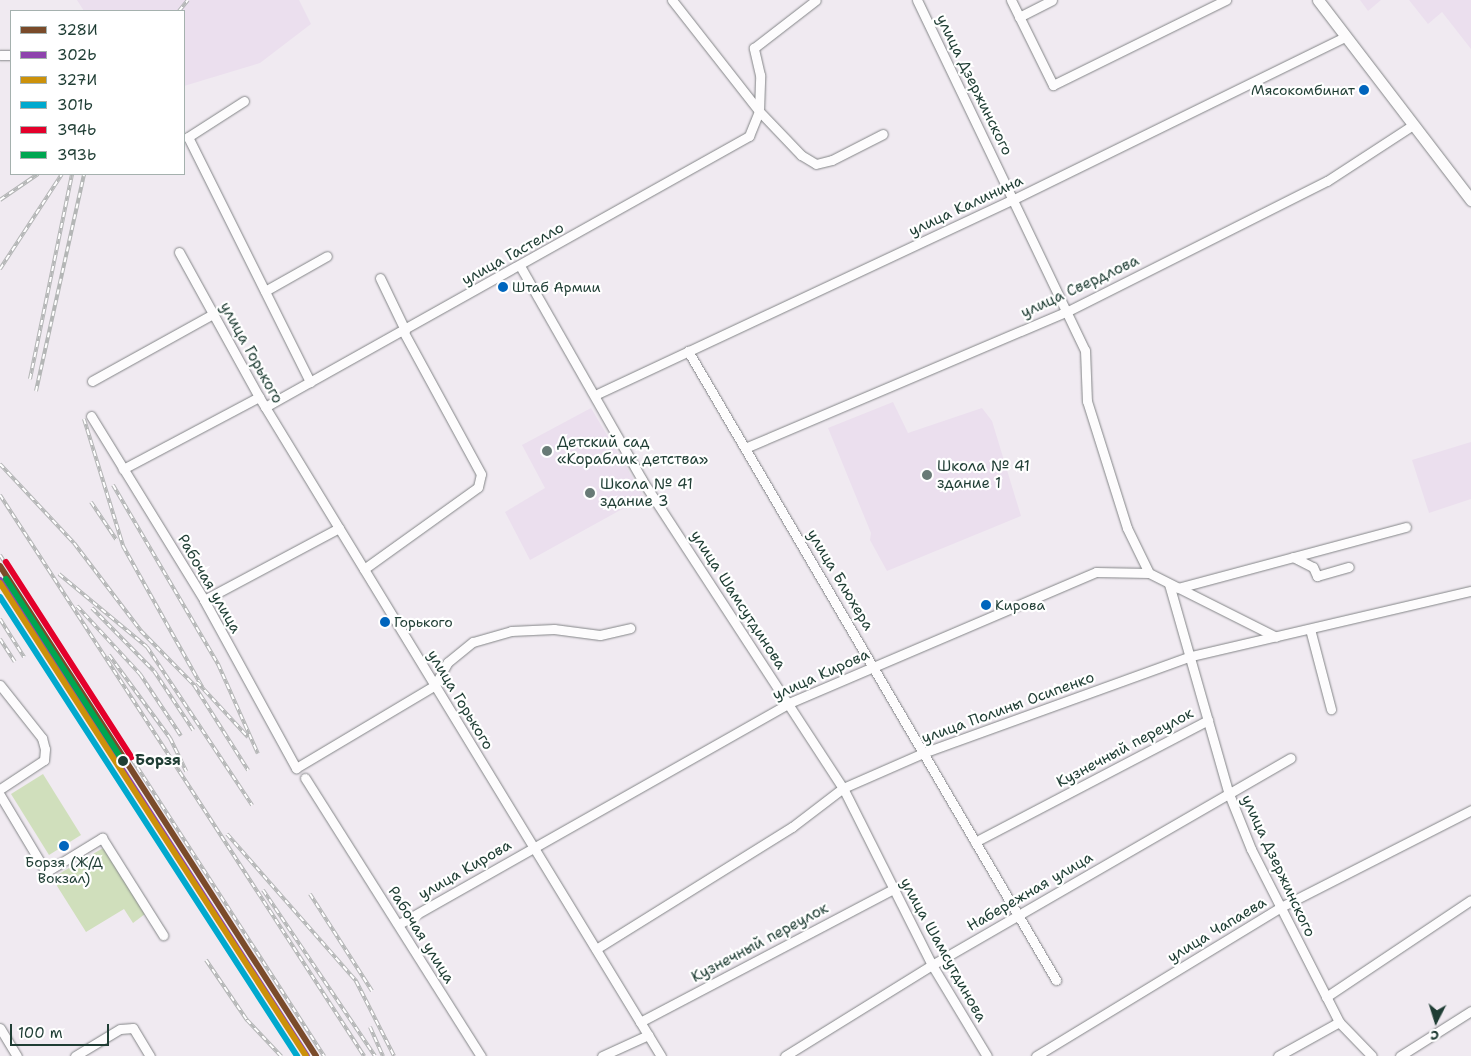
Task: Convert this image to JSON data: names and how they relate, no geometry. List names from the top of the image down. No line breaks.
{"streets":{"street":["улица Дзержинского","улица Калинина","улица Гастелло","улица Свердлова","улица Горького","улица Блюхера","Рабочая улица","улица Шамсутдинова","улица Кирова","улица Полины Осипенко","Кузнечный переулок","Набережная улица","улица Чапаева"]},"crossings":[["улица Дзержинского","улица Калинина"],["улица Дзержинского","улица Свердлова"],["улица Дзержинского","улица Кирова"],["улица Дзержинского","улица Полины Осипенко"],["улица Дзержинского","Кузнечный переулок"],["улица Дзержинского","Набережная улица"],["улица Дзержинского","улица Чапаева"],["улица Калинина","улица Блюхера"],["улица Калинина","улица Шамсутдинова"],["улица Гастелло","улица Горького"],["улица Гастелло","улица Шамсутдинова"],["улица Свердлова","улица Блюхера"],["улица Горького","Рабочая улица"],["улица Горького","улица Кирова"],["улица Горького","улица Полины Осипенко"],["улица Горького","Кузнечный переулок"],["улица Блюхера","улица Кирова"],["улица Блюхера","улица Полины Осипенко"],["улица Блюхера","Кузнечный переулок"],["улица Блюхера","Набережная улица"],["Рабочая улица","улица Кирова"],["улица Шамсутдинова","улица Кирова"],["улица Шамсутдинова","улица Полины Осипенко"],["улица Шамсутдинова","Кузнечный переулок"],["улица Шамсутдинова","Набережная улица"],["улица Кирова","улица Полины Осипенко"]],"places":["Мясокомбинат","Штаб Армии","Детский сад «Кораблик детства»","Школа № 41 здание 1","Школа № 41 здание 3","Кирова","Горького","Борзя","Борзя (Ж/Д Вокзал)"],"lines":["transit line 394Ь","transit line 328И","transit line 393Ь","transit line 302Ь","transit line 327И","transit line 301Ь"],"legend":["328И","302Ь","327И","301Ь","394Ь","393Ь"],"scale_bar":"100 m","north":"bottom"}
